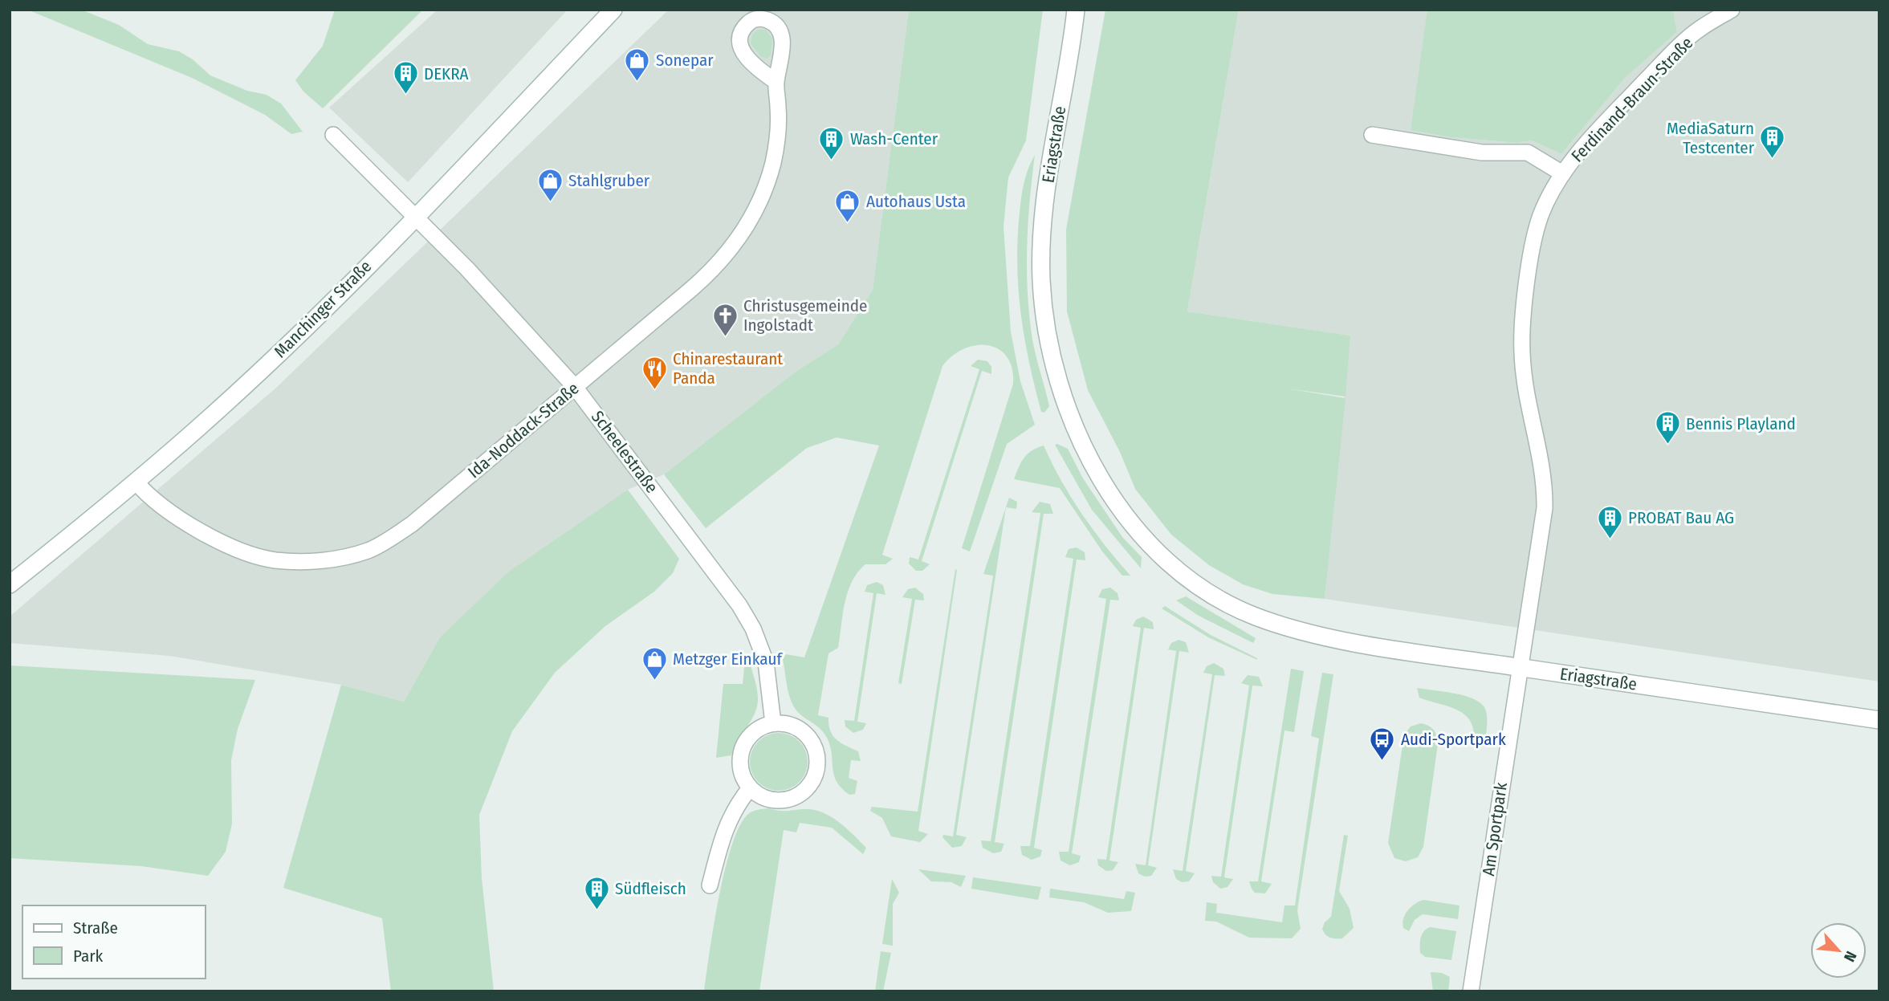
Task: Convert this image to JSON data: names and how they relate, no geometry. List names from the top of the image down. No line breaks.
{"streets":{"street":["Ferdinand-Braun-Straße","Eriagstraße","Manchinger Straße","Ida-Noddack-Straße","Scheelestraße","Am Sportpark"]},"crossings":[["Ferdinand-Braun-Straße","Eriagstraße"],["Ferdinand-Braun-Straße","Am Sportpark"],["Eriagstraße","Am Sportpark"],["Manchinger Straße","Ida-Noddack-Straße"],["Manchinger Straße","Scheelestraße"],["Ida-Noddack-Straße","Scheelestraße"]],"places":{"shop":["Sonepar","Stahlgruber","Autohaus Usta","Metzger Einkauf"],"building":["DEKRA","MediaSaturn Testcenter","Wash-Center","Bennis Playland","PROBAT Bau AG","Südfleisch"],"church":["Christusgemeinde Ingolstadt"],"restaurant":["Chinarestaurant Panda"],"bus stop":["Audi-Sportpark"]},"legend":["Straße","Park"],"north":"bottom right"}
